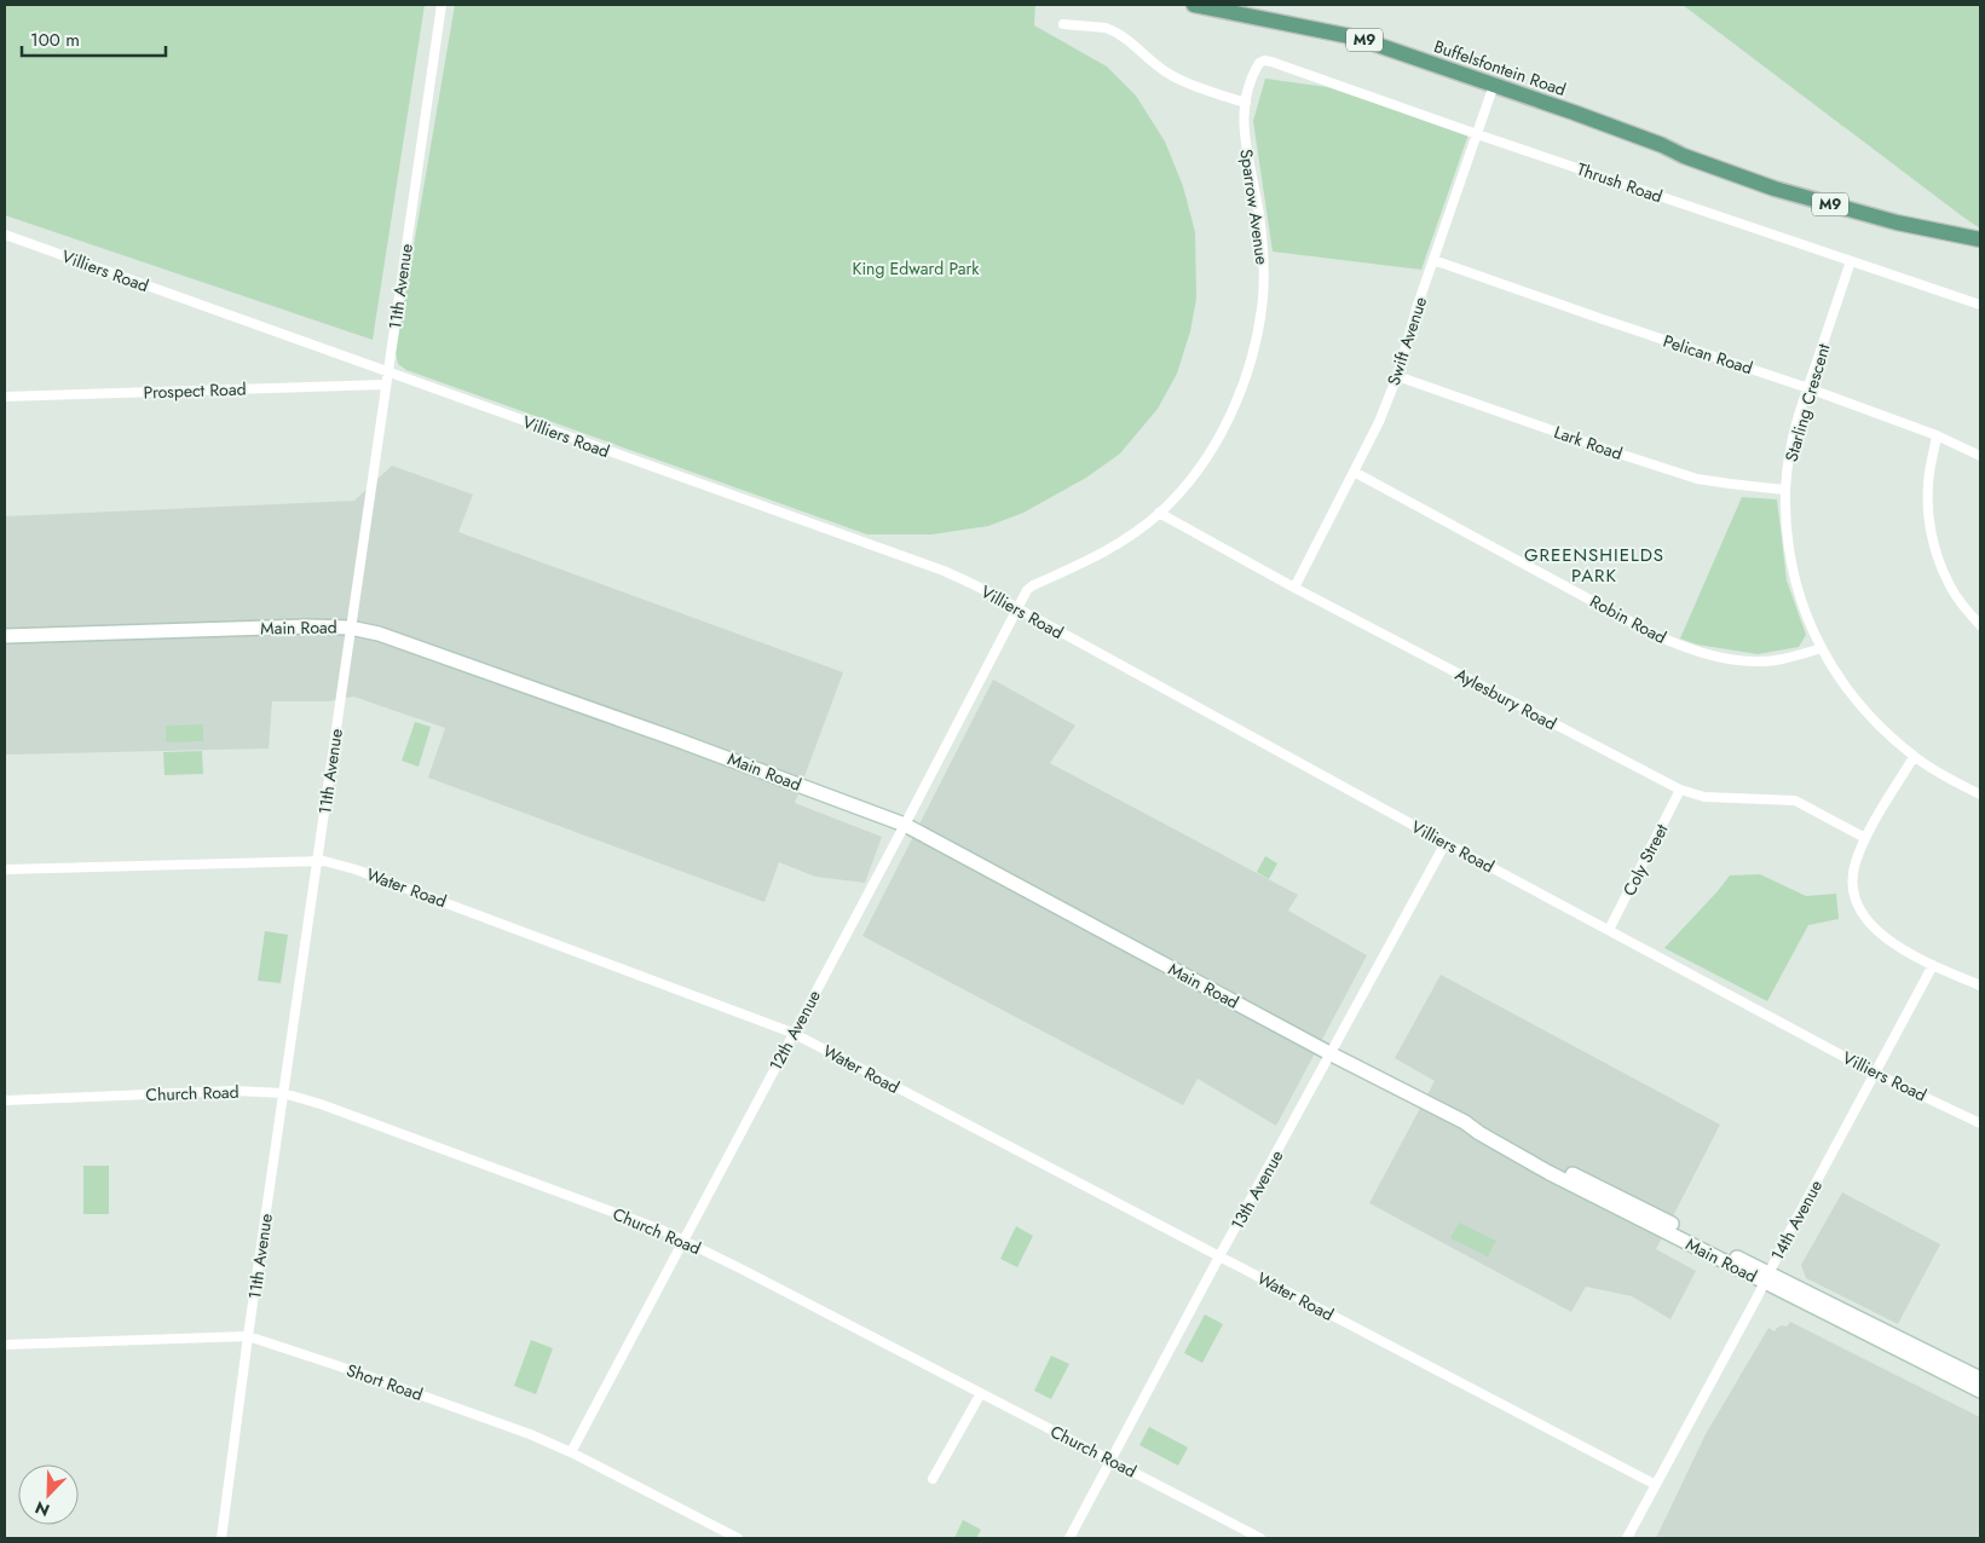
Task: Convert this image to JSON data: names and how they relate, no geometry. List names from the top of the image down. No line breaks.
{"streets":{"main road":["M9","Buffelsfontein Road","Main Road"],"street":["Thrush Road","Sparrow Avenue","Villiers Road","11th Avenue","Swift Avenue","Pelican Road","Prospect Road","Starling Crescent","Lark Road","Robin Road","Aylesbury Road","Coly Street","Water Road","12th Avenue","Church Road","13th Avenue","14th Avenue","Short Road"]},"crossings":[["Buffelsfontein Road","Swift Avenue"],["Thrush Road","Sparrow Avenue"],["Thrush Road","Swift Avenue"],["Thrush Road","Starling Crescent"],["Sparrow Avenue","Villiers Road"],["Sparrow Avenue","Aylesbury Road"],["Sparrow Avenue","12th Avenue"],["Villiers Road","11th Avenue"],["Villiers Road","Coly Street"],["Villiers Road","12th Avenue"],["Villiers Road","13th Avenue"],["Villiers Road","14th Avenue"],["11th Avenue","Prospect Road"],["11th Avenue","Main Road"],["11th Avenue","Water Road"],["11th Avenue","Church Road"],["11th Avenue","Short Road"],["Swift Avenue","Pelican Road"],["Swift Avenue","Lark Road"],["Swift Avenue","Robin Road"],["Swift Avenue","Aylesbury Road"],["Pelican Road","Starling Crescent"],["Starling Crescent","Lark Road"],["Starling Crescent","Robin Road"],["Main Road","12th Avenue"],["Main Road","13th Avenue"],["Main Road","14th Avenue"],["Aylesbury Road","Coly Street"],["Water Road","12th Avenue"],["Water Road","13th Avenue"],["Water Road","14th Avenue"],["12th Avenue","Church Road"],["12th Avenue","Short Road"],["Church Road","13th Avenue"]],"districts":["GREENSHIELDS PARK"],"parks":["King Edward Park"],"scale_bar":"100 m","north":"bottom left"}
